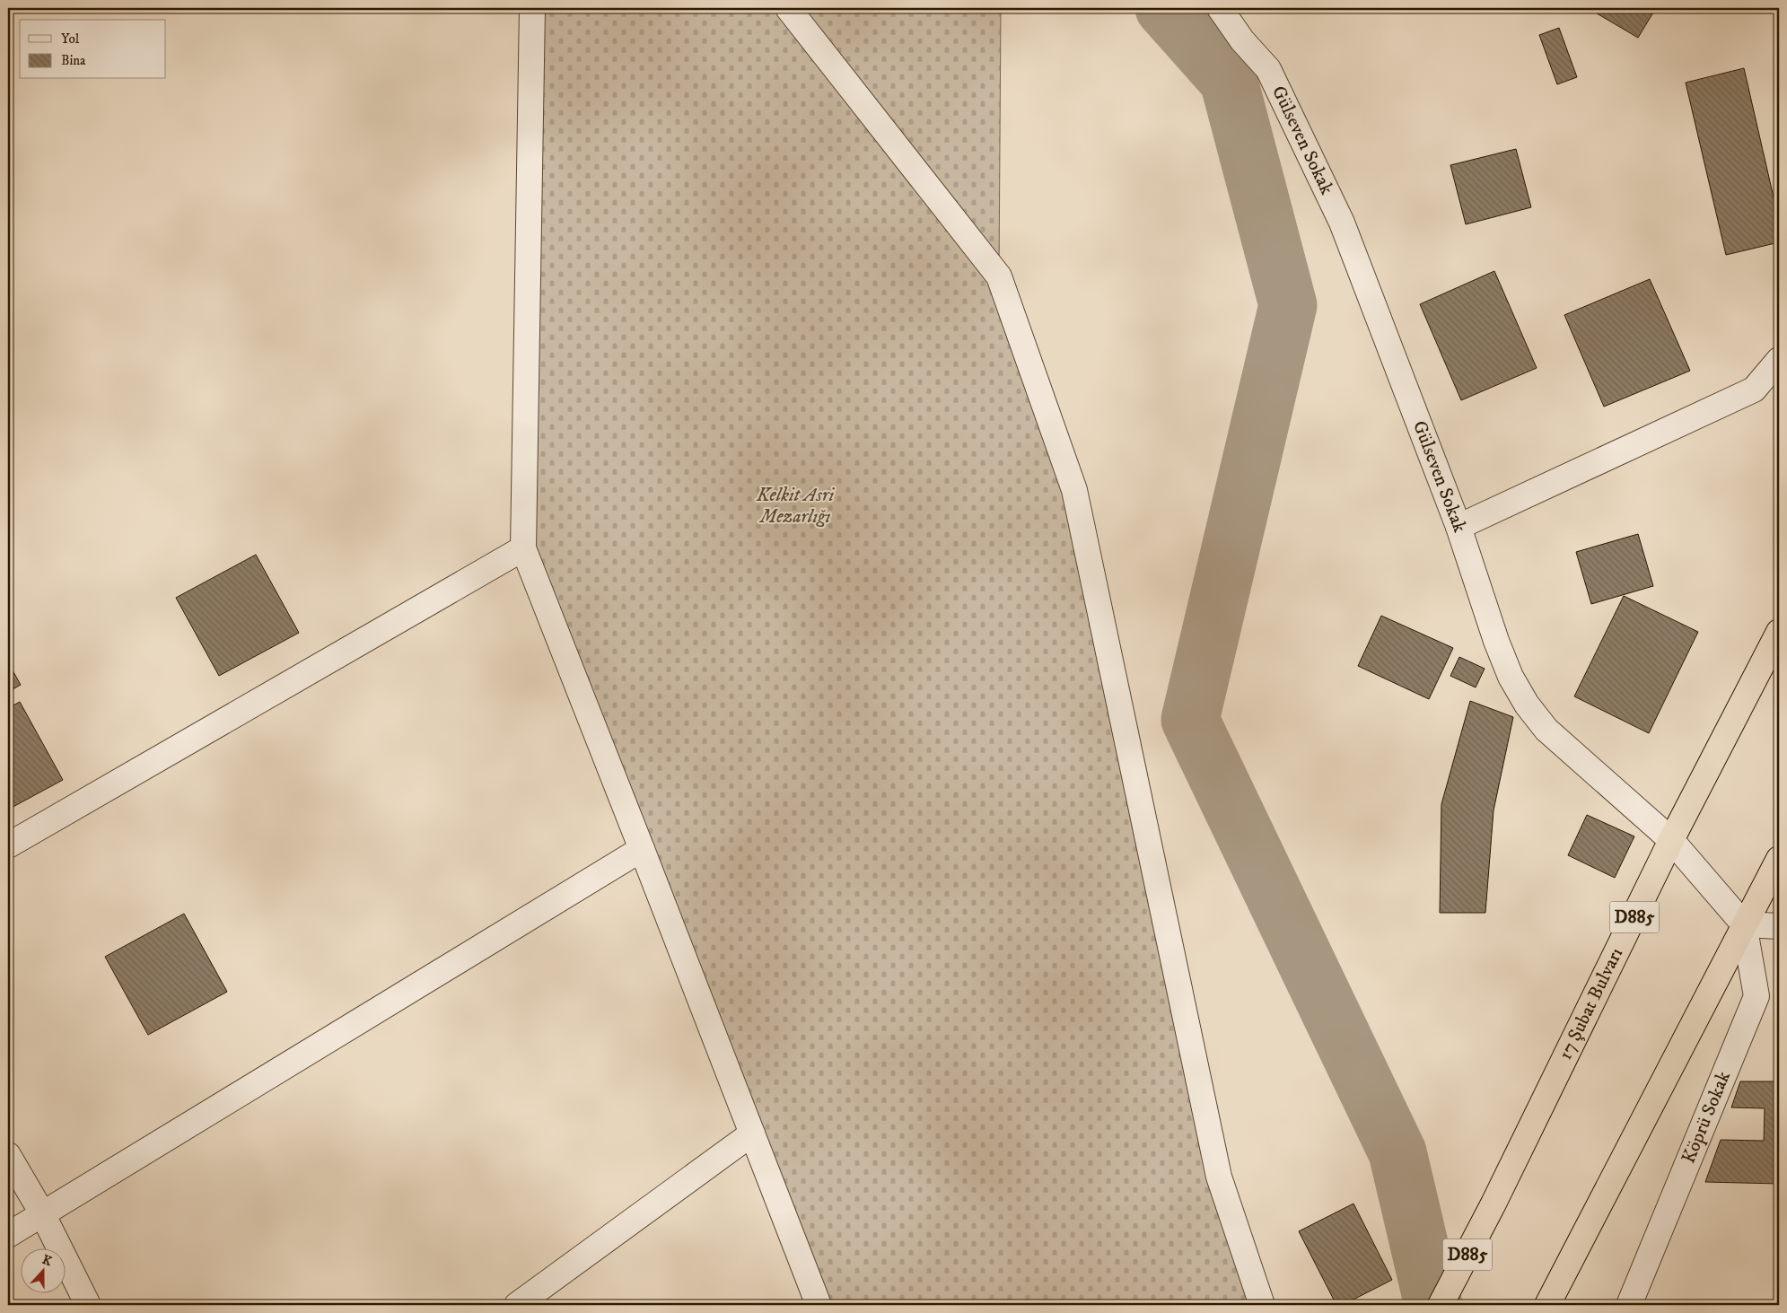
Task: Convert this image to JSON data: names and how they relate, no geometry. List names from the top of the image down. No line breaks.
{"streets":{"highway":["D885","17 Şubat Bulvarı"],"street":["Gülseven Sokak","Köprü Sokak"]},"crossings":[["Gülseven Sokak","17 Şubat Bulvarı"],["Gülseven Sokak","Köprü Sokak"]],"parks":["Kelkit Asri Mezarlığı"],"legend":["Yol","Bina"],"north":"top"}
